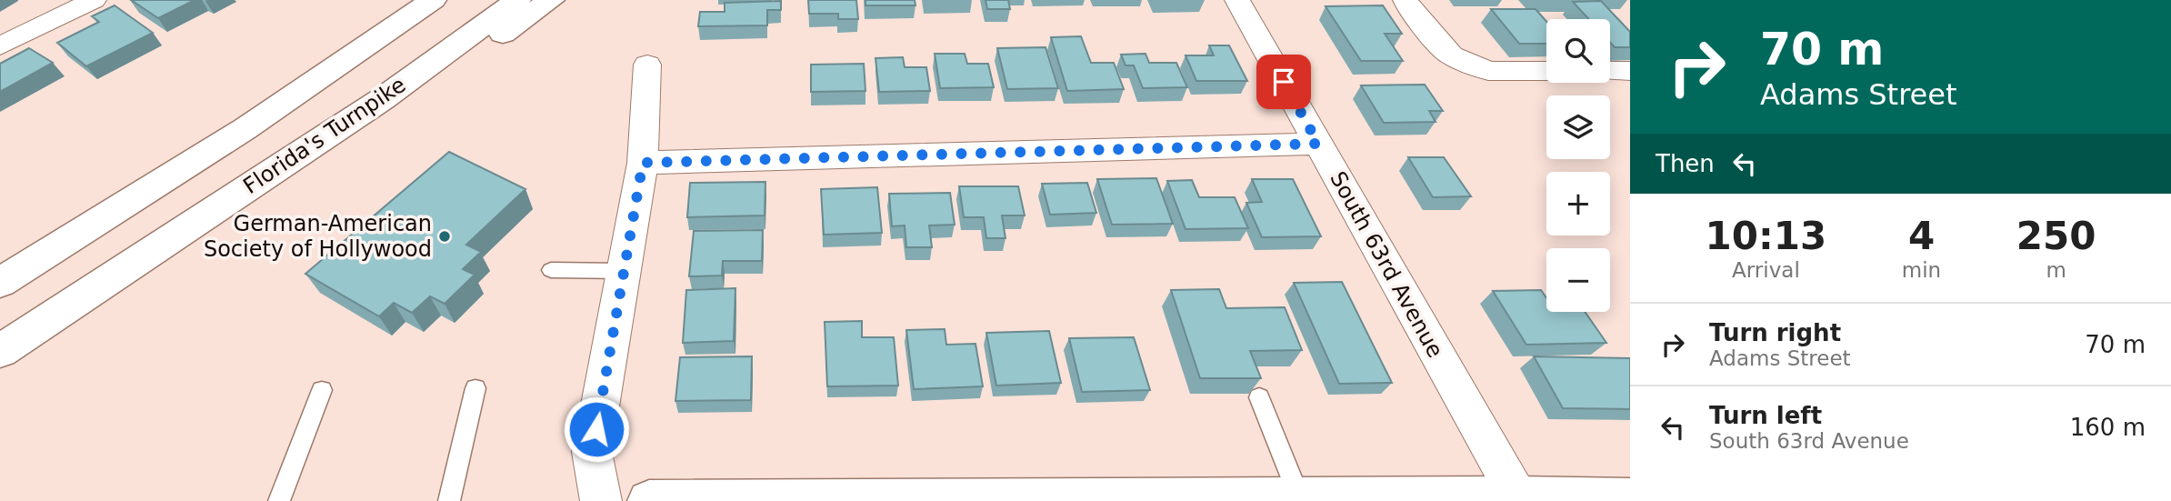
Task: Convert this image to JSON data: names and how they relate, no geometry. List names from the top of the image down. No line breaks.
{"streets":{"main road":["Florida's Turnpike"],"street":["South 63rd Avenue"]},"places":["German-American Society of Hollywood"],"page":{"turn":["70 m","Adams Street"],"map_buttons":["+","−"],"then":"Then","eta":["10:13","Arrival","4","min","250","m"],"list":[{"name":"Turn right","note":"Adams Street","value":"70 m"},{"name":"Turn left","note":"South 63rd Avenue","value":"160 m"}]}}
